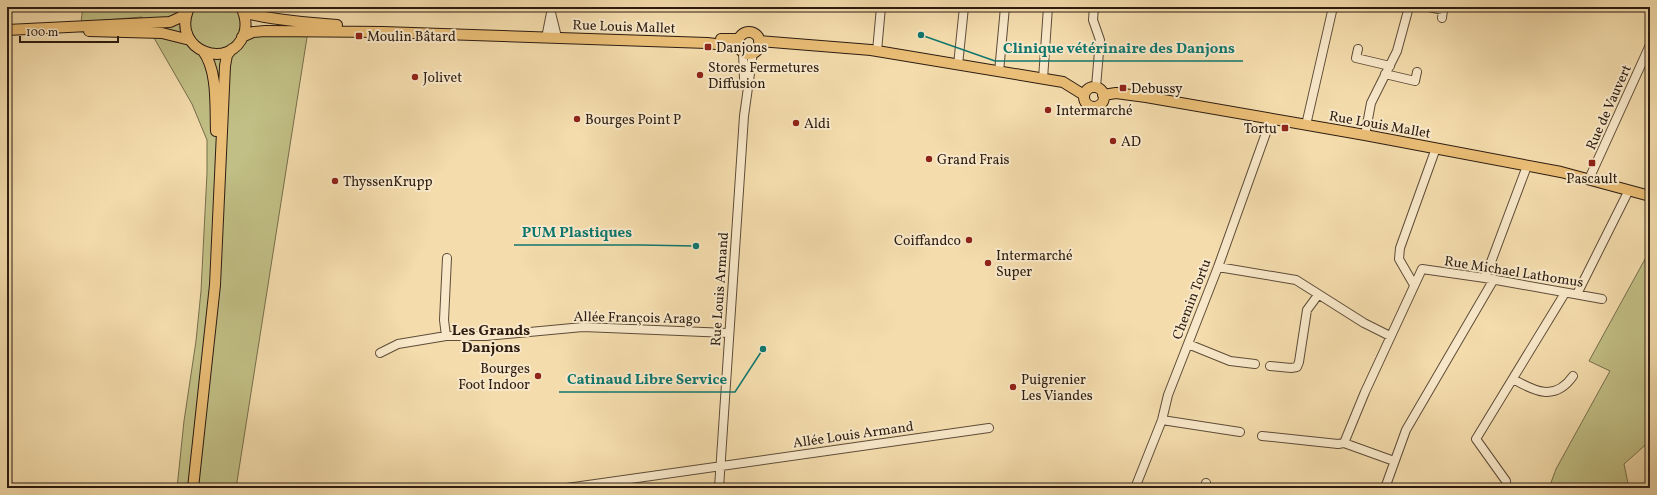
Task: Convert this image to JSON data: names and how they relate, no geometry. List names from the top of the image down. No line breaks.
{"streets":{"main road":["Rue Louis Mallet"],"street":["Rue de Vauvert","Rue Michael Lathomus","Rue Louis Armand","Chemin Tortu","Allée François Arago","Allée Louis Armand"]},"crossings":[["Rue Louis Mallet","Rue de Vauvert"],["Rue Louis Mallet","Rue Louis Armand"],["Rue Louis Mallet","Chemin Tortu"],["Rue Louis Armand","Allée François Arago"],["Rue Louis Armand","Allée Louis Armand"]],"districts":["Les Grands Danjons"],"places":{"other":["Clinique vétérinaire des Danjons","Stores Fermetures Diffusion","Jolivet","Intermarché","Bourges Point P","Aldi","AD","Grand Frais","ThyssenKrupp","Coiffandco","PUM Plastiques","Intermarché Super","Catinaud Libre Service","Bourges Foot Indoor","Puigrenier Les Viandes"],"transit":["Moulin Bâtard","Danjons","Debussy","Tortu","Pascault"]},"scale_bar":"100 m"}
